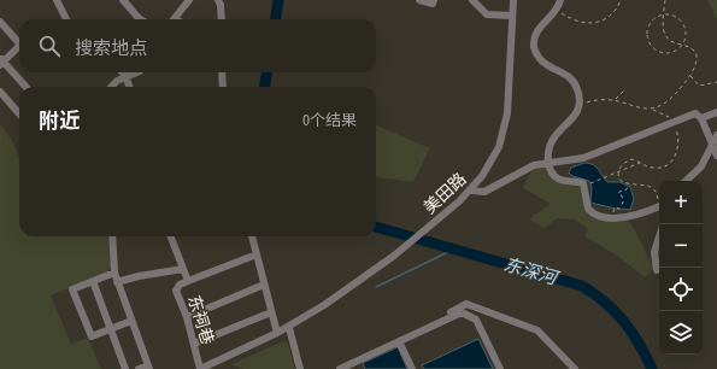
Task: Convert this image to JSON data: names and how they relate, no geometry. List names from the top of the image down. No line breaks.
{"streets":{"street":["美田路","东祠巷"]},"crossings":[["美田路","东祠巷"]],"water":["东深河"],"page":{"search":"搜索地点","heading":["附近","0个结果"],"map_buttons":["+","−"]}}
